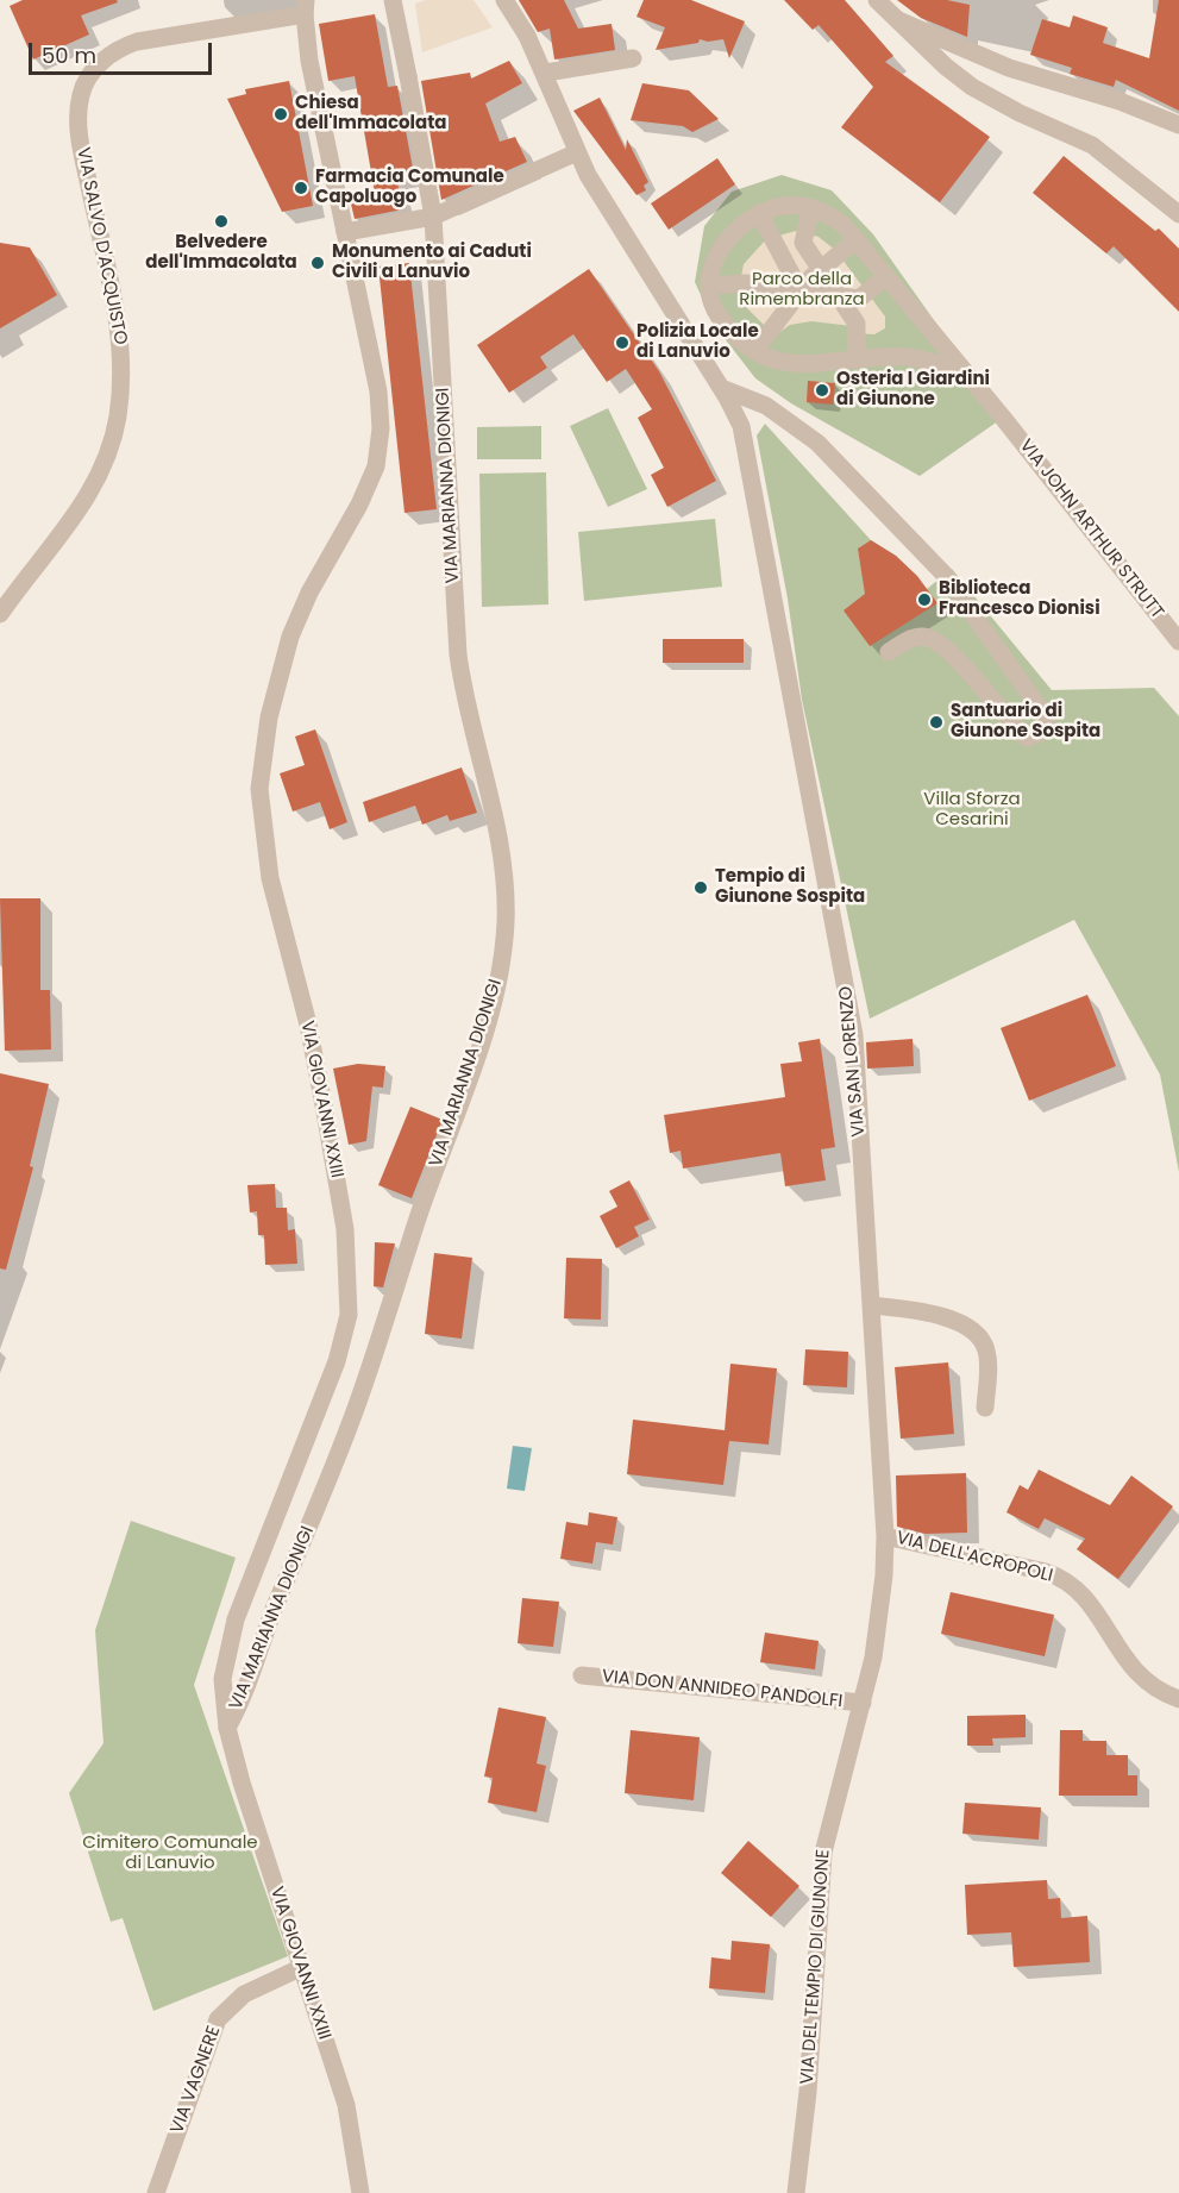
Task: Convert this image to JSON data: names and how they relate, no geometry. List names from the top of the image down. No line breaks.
{"streets":{"street":["VIA SALVO D'ACQUISTO","VIA MARIANNA DIONIGI","VIA JOHN ARTHUR STRUTT","VIA SAN LORENZO","VIA GIOVANNI XXIII","VIA DELL'ACROPOLI","VIA DON ANNIDEO PANDOLFI","VIA DEL TEMPIO DI GIUNONE","VIA VAGNERE"]},"crossings":[["VIA SALVO D'ACQUISTO","VIA GIOVANNI XXIII"],["VIA MARIANNA DIONIGI","VIA GIOVANNI XXIII"],["VIA SAN LORENZO","VIA DELL'ACROPOLI"],["VIA SAN LORENZO","VIA DON ANNIDEO PANDOLFI"],["VIA SAN LORENZO","VIA DEL TEMPIO DI GIUNONE"],["VIA GIOVANNI XXIII","VIA VAGNERE"],["VIA DON ANNIDEO PANDOLFI","VIA DEL TEMPIO DI GIUNONE"]],"parks":["Parco della Rimembranza","Villa Sforza Cesarini","Cimitero Comunale di Lanuvio"],"places":["Chiesa dell'Immacolata","Farmacia Comunale Capoluogo","Belvedere dell'Immacolata","Monumento ai Caduti Civili a Lanuvio","Polizia Locale di Lanuvio","Osteria I Giardini di Giunone","Biblioteca Francesco Dionisi","Santuario di Giunone Sospita","Tempio di Giunone Sospita"],"scale_bar":"50 m"}
